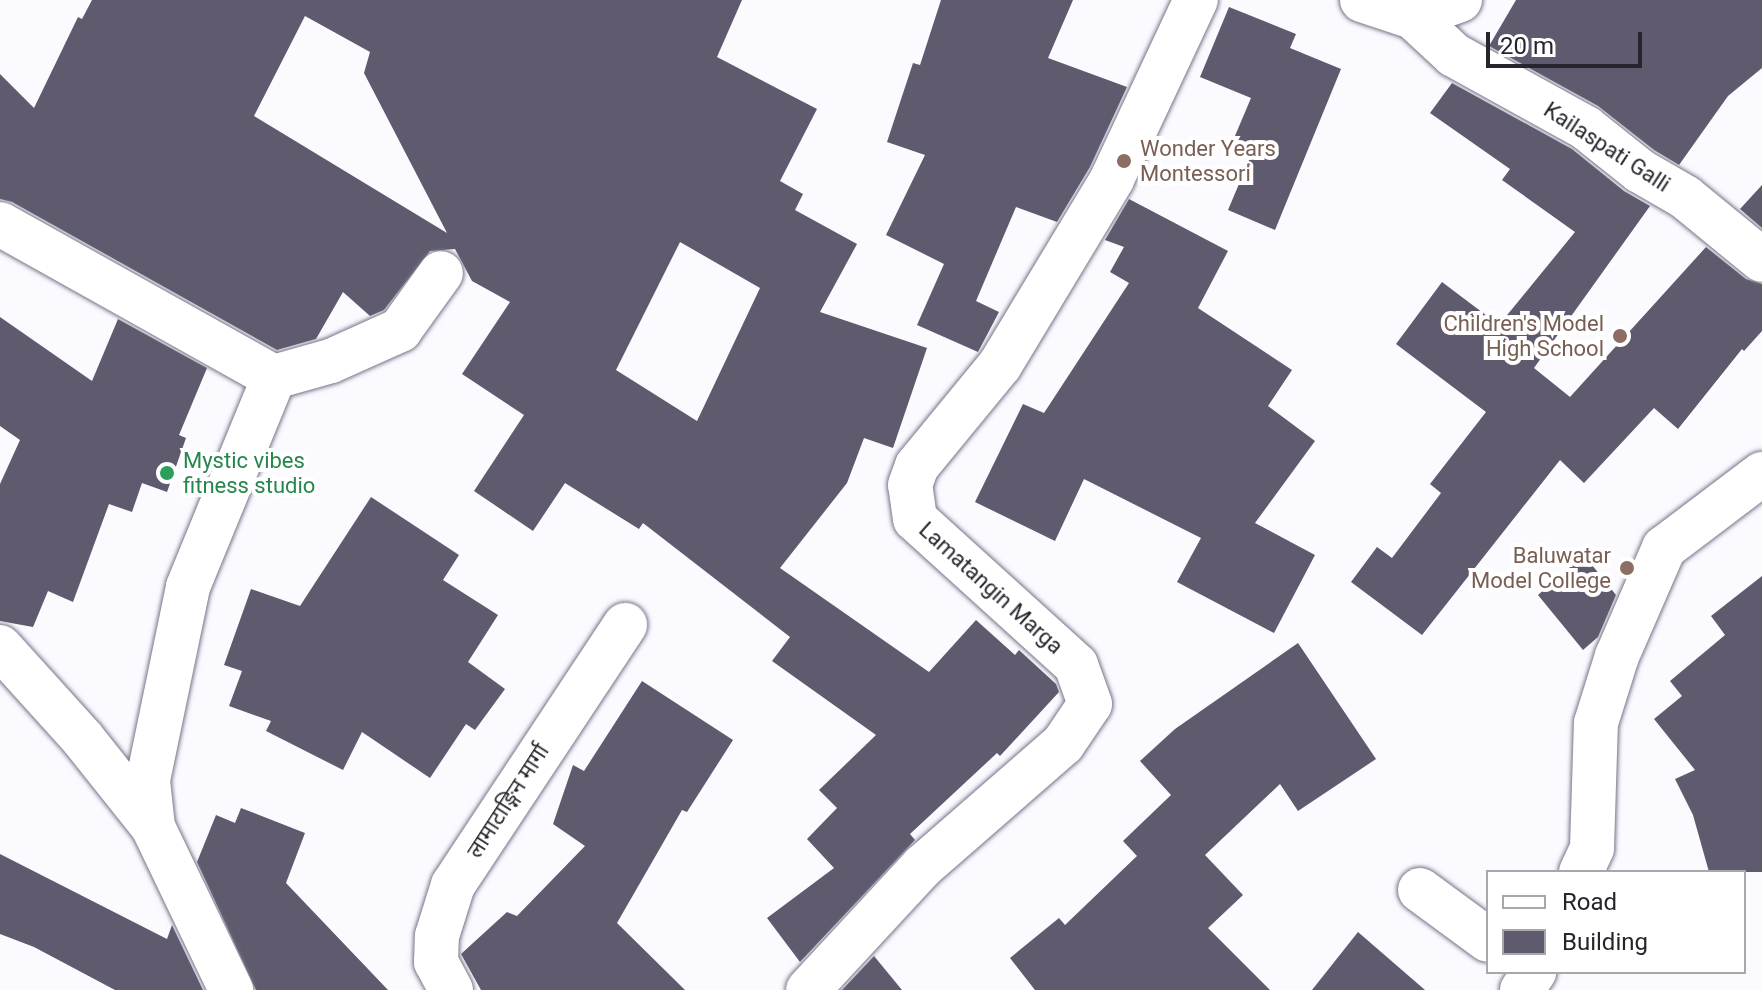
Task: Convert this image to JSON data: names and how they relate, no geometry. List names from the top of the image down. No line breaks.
{"streets":{"street":["Kailaspati Galli","Lamatangin Marga","लामाटाङ्गिन मार्गा"]},"places":["Wonder Years Montessori","Children's Model High School","Mystic vibes fitness studio","Baluwatar Model College"],"legend":["Road","Building"],"scale_bar":"20 m"}
